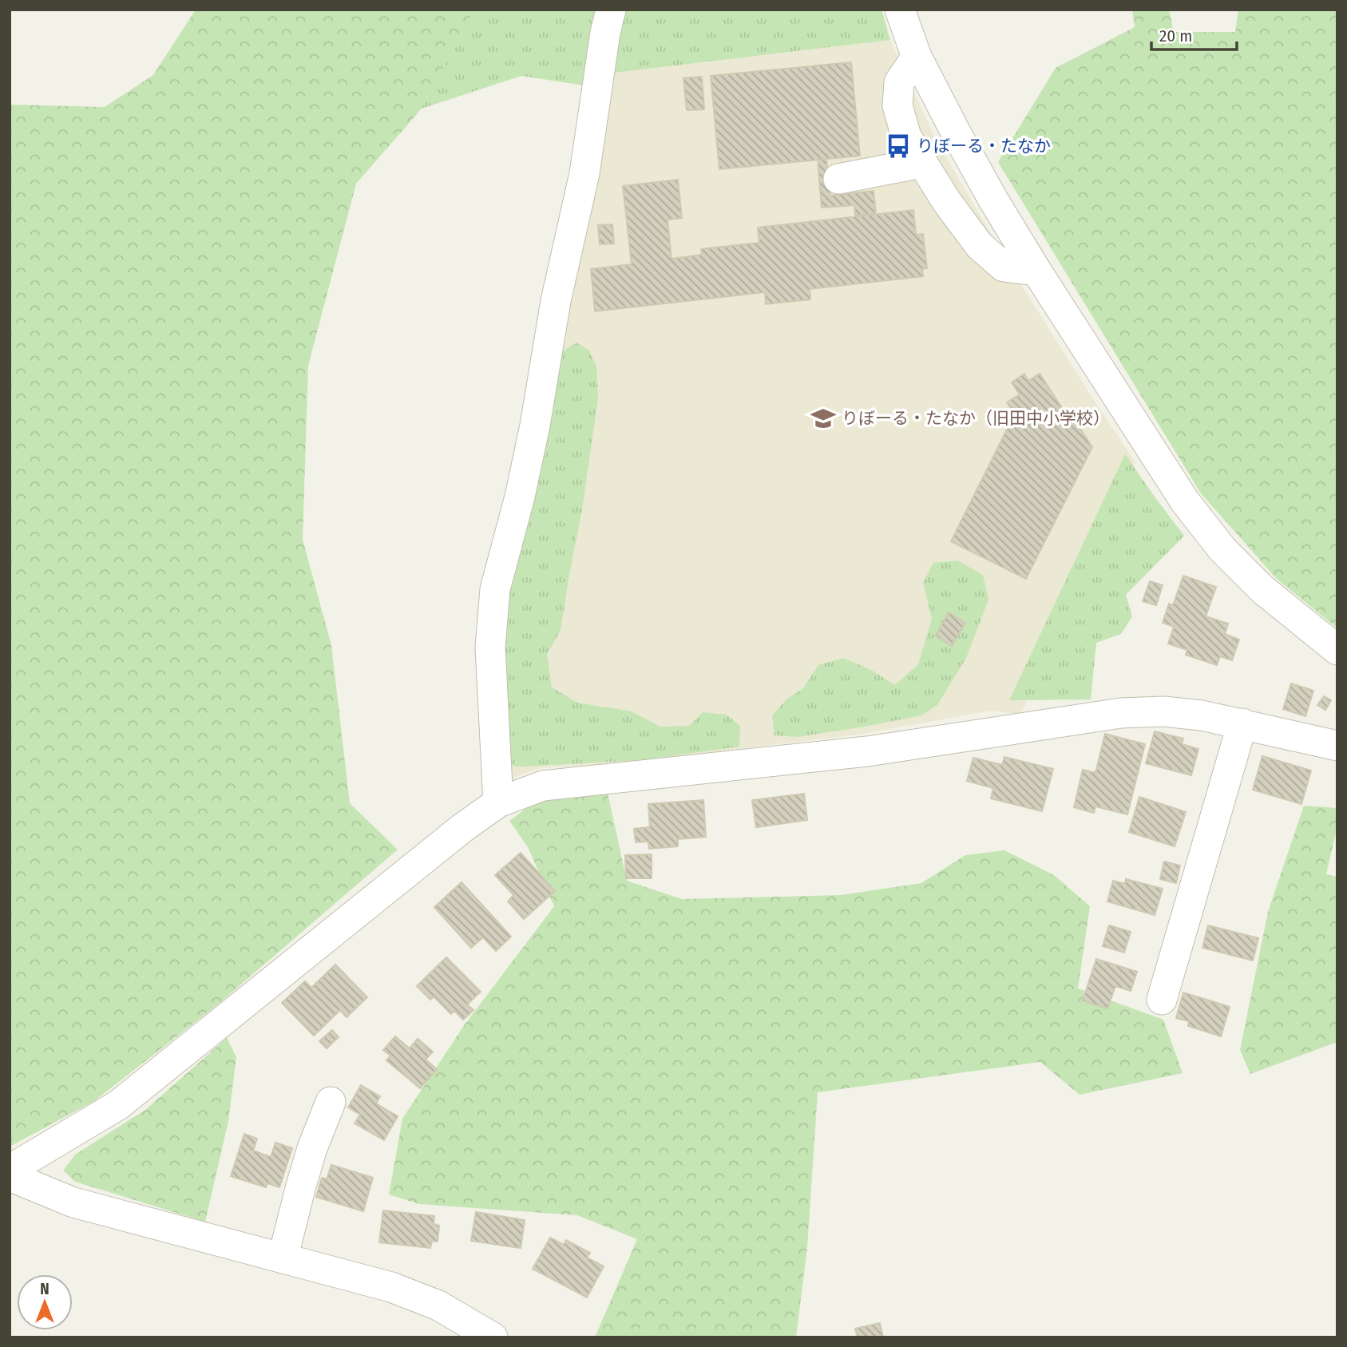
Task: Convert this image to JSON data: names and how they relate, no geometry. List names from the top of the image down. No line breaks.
{"places":{"bus stop":["りぼーる・たなか"],"school or university":["りぼーる・たなか（旧田中小学校）"]},"scale_bar":"20 m","north":"top"}
